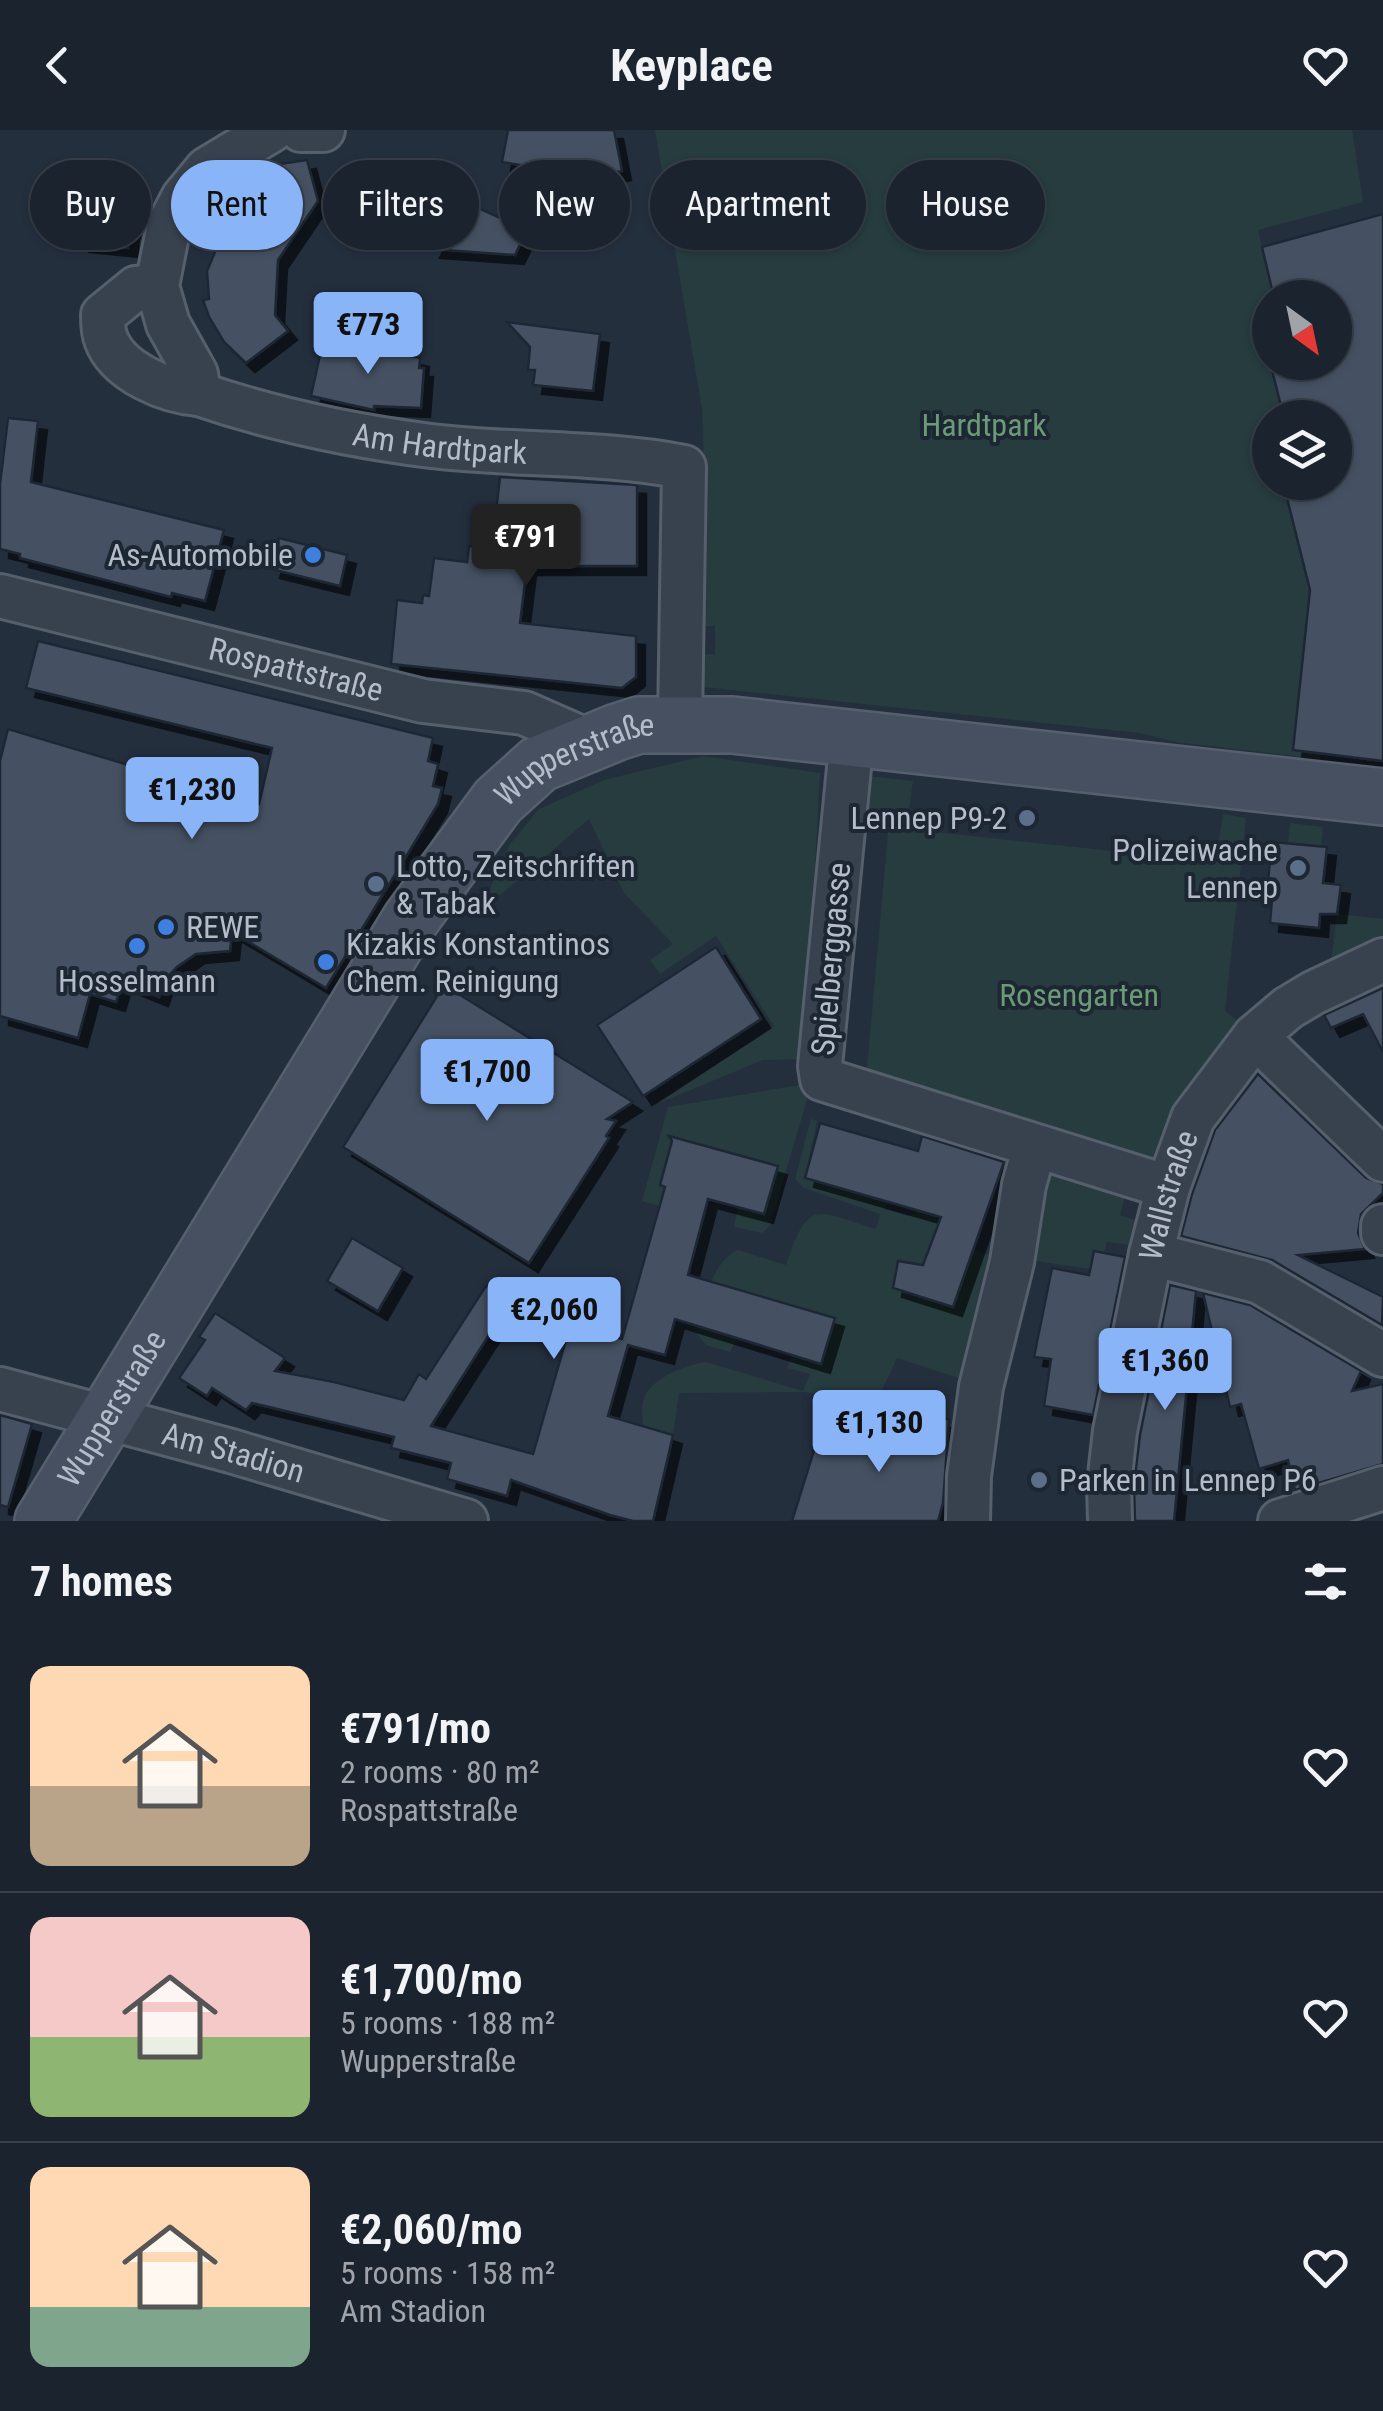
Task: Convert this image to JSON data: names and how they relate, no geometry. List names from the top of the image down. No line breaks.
{"streets":{"street":["Am Hardtpark","Rospattstraße","Wupperstraße","Spielberggasse","Wallstraße","Am Stadion"]},"crossings":[["Am Hardtpark","Wupperstraße"],["Rospattstraße","Wupperstraße"],["Wupperstraße","Spielberggasse"],["Wupperstraße","Am Stadion"],["Spielberggasse","Wallstraße"]],"parks":["Hardtpark","Rosengarten"],"places":["As-Automobile","Lennep P9-2","Polizeiwache Lennep","Lotto, Zeitschriften & Tabak","REWE","Hosselmann","Kizakis Konstantinos Chem. Reinigung","Parken in Lennep P6"],"north":"bottom right","page":{"header":"Keyplace","chip":["Buy","Rent","Filters","New","Apartment","House"],"price":["€773","€791","€1,230","€1,700","€2,060","€1,360","€1,130"],"heading":"7 homes","list":[{"name":"€791/mo","note":"2 rooms · 80 m² · Rospattstraße"},{"name":"€1,700/mo","note":"5 rooms · 188 m² · Wupperstraße"},{"name":"€2,060/mo","note":"5 rooms · 158 m² · Am Stadion"}]}}
